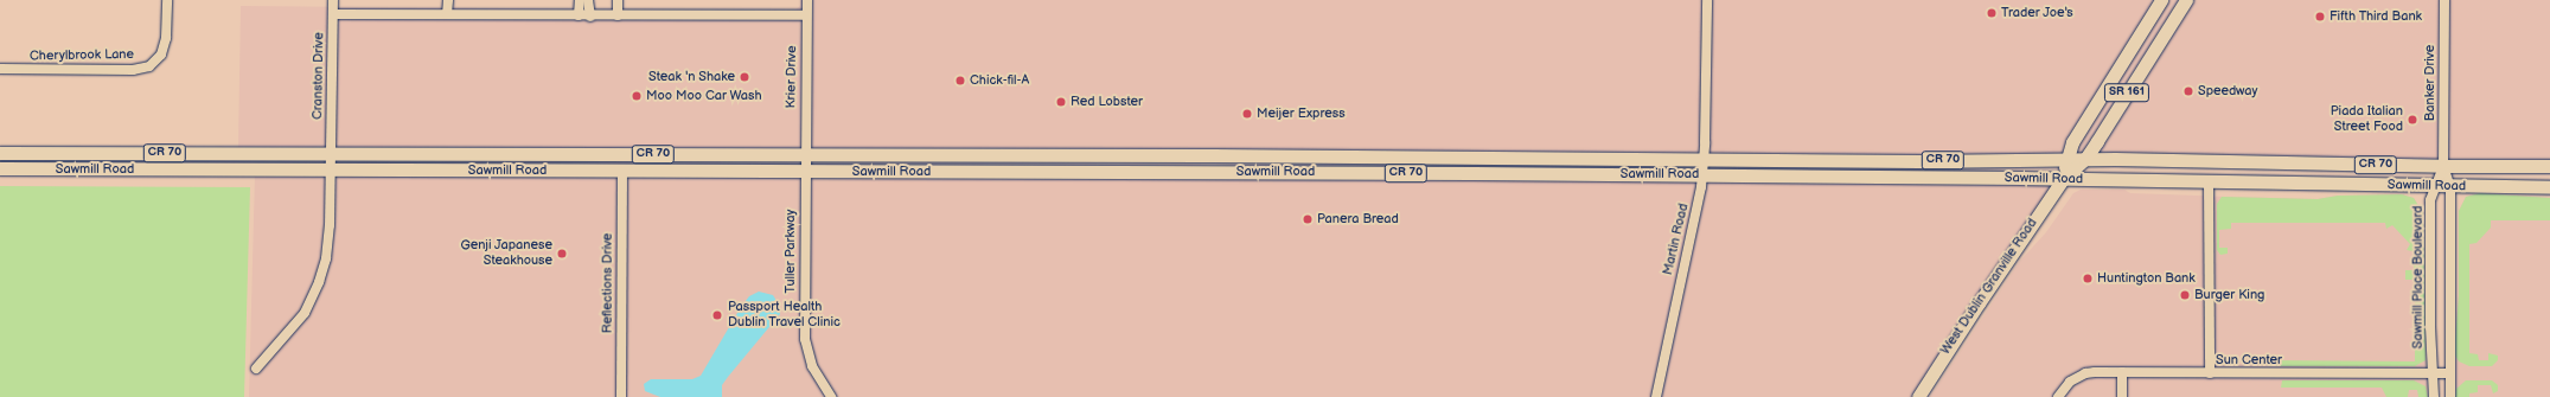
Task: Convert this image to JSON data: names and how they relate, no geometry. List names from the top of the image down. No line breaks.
{"streets":{"main road":["SR 161","CR 70","Sawmill Road","West Dublin Granville Road"],"street":["Cherylbrook Lane","Cranston Drive","Krier Drive","Banker Drive","Martin Road","Tuller Parkway","Sawmill Place Boulevard","Reflections Drive","Sun Center"]},"crossings":[["Cranston Drive","Sawmill Road"],["Krier Drive","Sawmill Road"],["Krier Drive","Tuller Parkway"],["Banker Drive","Sawmill Road"],["Banker Drive","Sawmill Place Boulevard"],["Sawmill Road","Martin Road"],["Sawmill Road","Tuller Parkway"],["Sawmill Road","Sawmill Place Boulevard"],["Sawmill Road","Reflections Drive"],["Sawmill Road","West Dublin Granville Road"],["Sawmill Place Boulevard","Sun Center"]],"places":["Trader Joe's","Fifth Third Bank","Steak 'n Shake","Chick-fil-A","Speedway","Moo Moo Car Wash","Red Lobster","Meijer Express","Piada Italian Street Food","Panera Bread","Genji Japanese Steakhouse","Huntington Bank","Burger King","Passport Health Dublin Travel Clinic"]}
